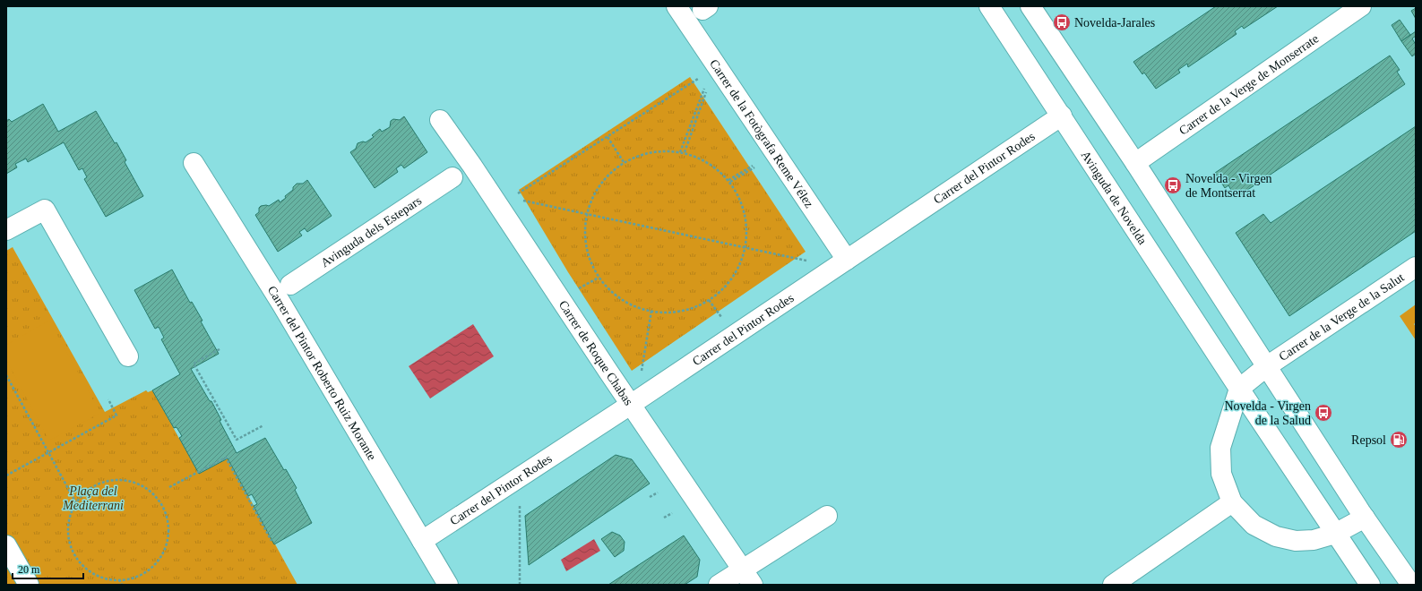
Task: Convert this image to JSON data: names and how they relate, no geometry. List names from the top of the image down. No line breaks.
{"streets":{"street":["Carrer de la Verge de Monserrate","Carrer de la Fotògrafa Reme Vélez","Carrer del Pintor Rodes","Avinguda de Novelda","Avinguda dels Estepars","Carrer de la Verge de la Salut","Carrer de Roque Chabas","Carrer del Pintor Roberto Ruiz Morante"]},"crossings":[["Carrer de la Fotògrafa Reme Vélez","Carrer del Pintor Rodes"],["Carrer del Pintor Rodes","Avinguda de Novelda"],["Carrer del Pintor Rodes","Carrer de Roque Chabas"],["Carrer del Pintor Rodes","Carrer del Pintor Roberto Ruiz Morante"]],"parks":["Plaça del Mediterrani"],"places":{"bus stop":["Novelda-Jarales","Novelda - Virgen de Montserrat","Novelda - Virgen de la Salud"],"fuel station":["Repsol"]},"scale_bar":"20 m"}
